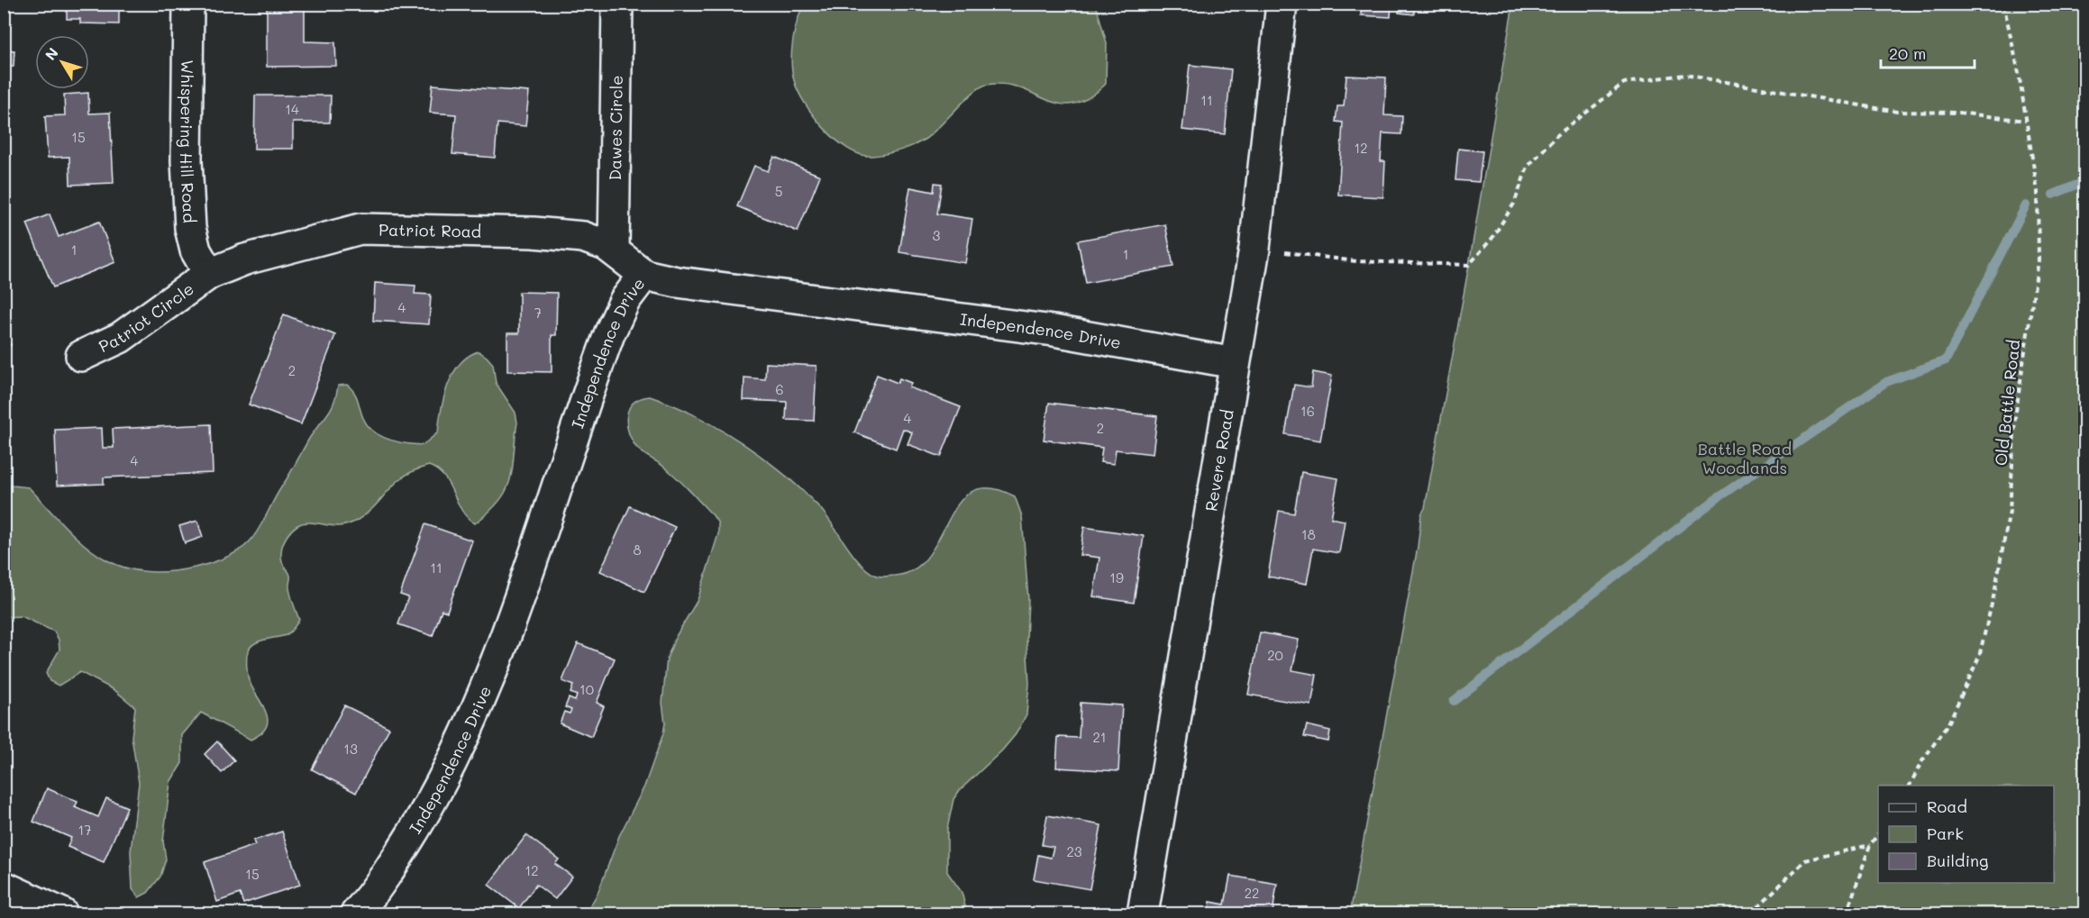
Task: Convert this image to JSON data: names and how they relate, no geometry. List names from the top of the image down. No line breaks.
{"streets":{"street":["Dawes Circle","Whispering Hill Road","Patriot Road","Patriot Circle","Independence Drive","Revere Road"],"path":["Old Battle Road"]},"crossings":[["Dawes Circle","Patriot Road"],["Whispering Hill Road","Patriot Road"],["Whispering Hill Road","Patriot Circle"],["Patriot Road","Patriot Circle"],["Patriot Road","Independence Drive"],["Independence Drive","Revere Road"]],"parks":["Battle Road Woodlands"],"house_numbers":["11","14","15","12","5","3","1","1","4","7","2","6","16","4","2","4","18","8","11","19","20","10","21","13","17","23","12","15","22"],"legend":["Road","Park","Building"],"scale_bar":"20 m","north":"top left"}
